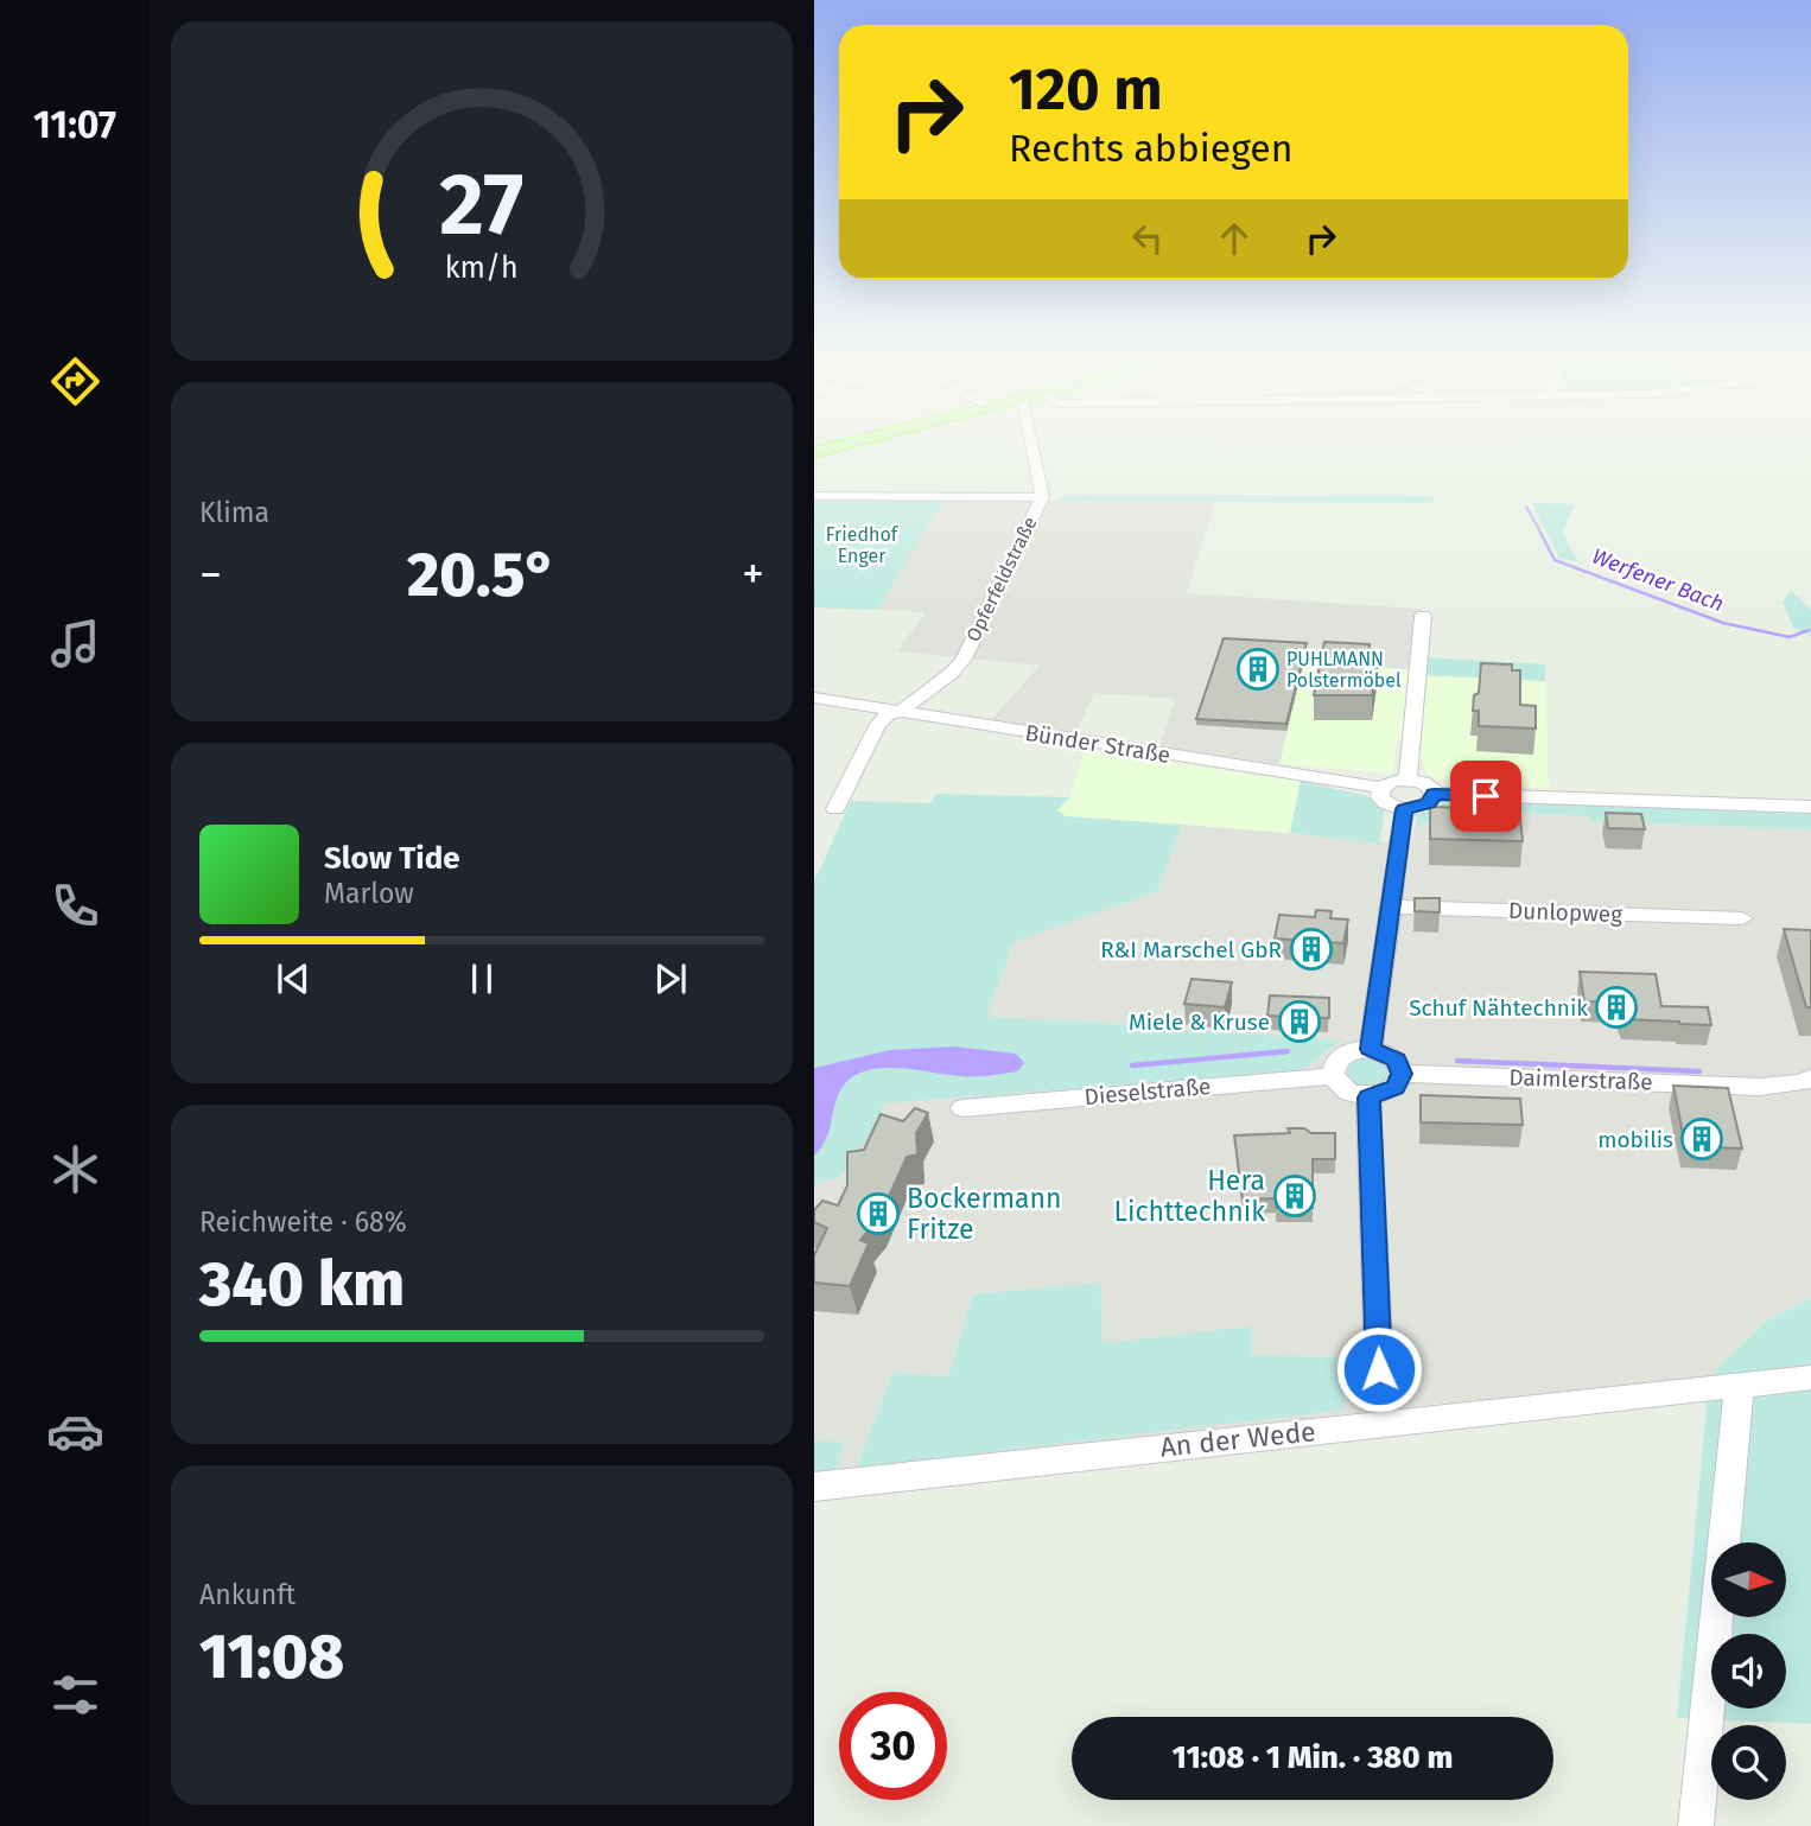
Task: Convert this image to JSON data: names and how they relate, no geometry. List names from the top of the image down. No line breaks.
{"streets":{"street":["Opferfeldstraße","Bünder Straße","Dunlopweg","Daimlerstraße","Dieselstraße","An der Wede"]},"crossings":[["Opferfeldstraße","Bünder Straße"],["Daimlerstraße","Dieselstraße"]],"water":["Werfener Bach"],"parks":["Friedhof Enger"],"places":{"building":["PUHLMANN Polstermöbel","R&I Marschel GbR","Schuf Nähtechnik","Miele & Kruse","mobilis","Hera Lichttechnik","Bockermann Fritze"]},"north":"right","page":{"tabs":"11:07","turn":["120 m","Rechts abbiegen"],"tile":["Klima",["Reichweite · 68%","340 km"],["Ankunft","11:08"]],"heat":["−","20.5°","+"],"song":["Slow Tide","Marlow"],"limit":"30","trip":"11:08 · 1 Min. · 380 m","gauge":["27","km/h"]}}
